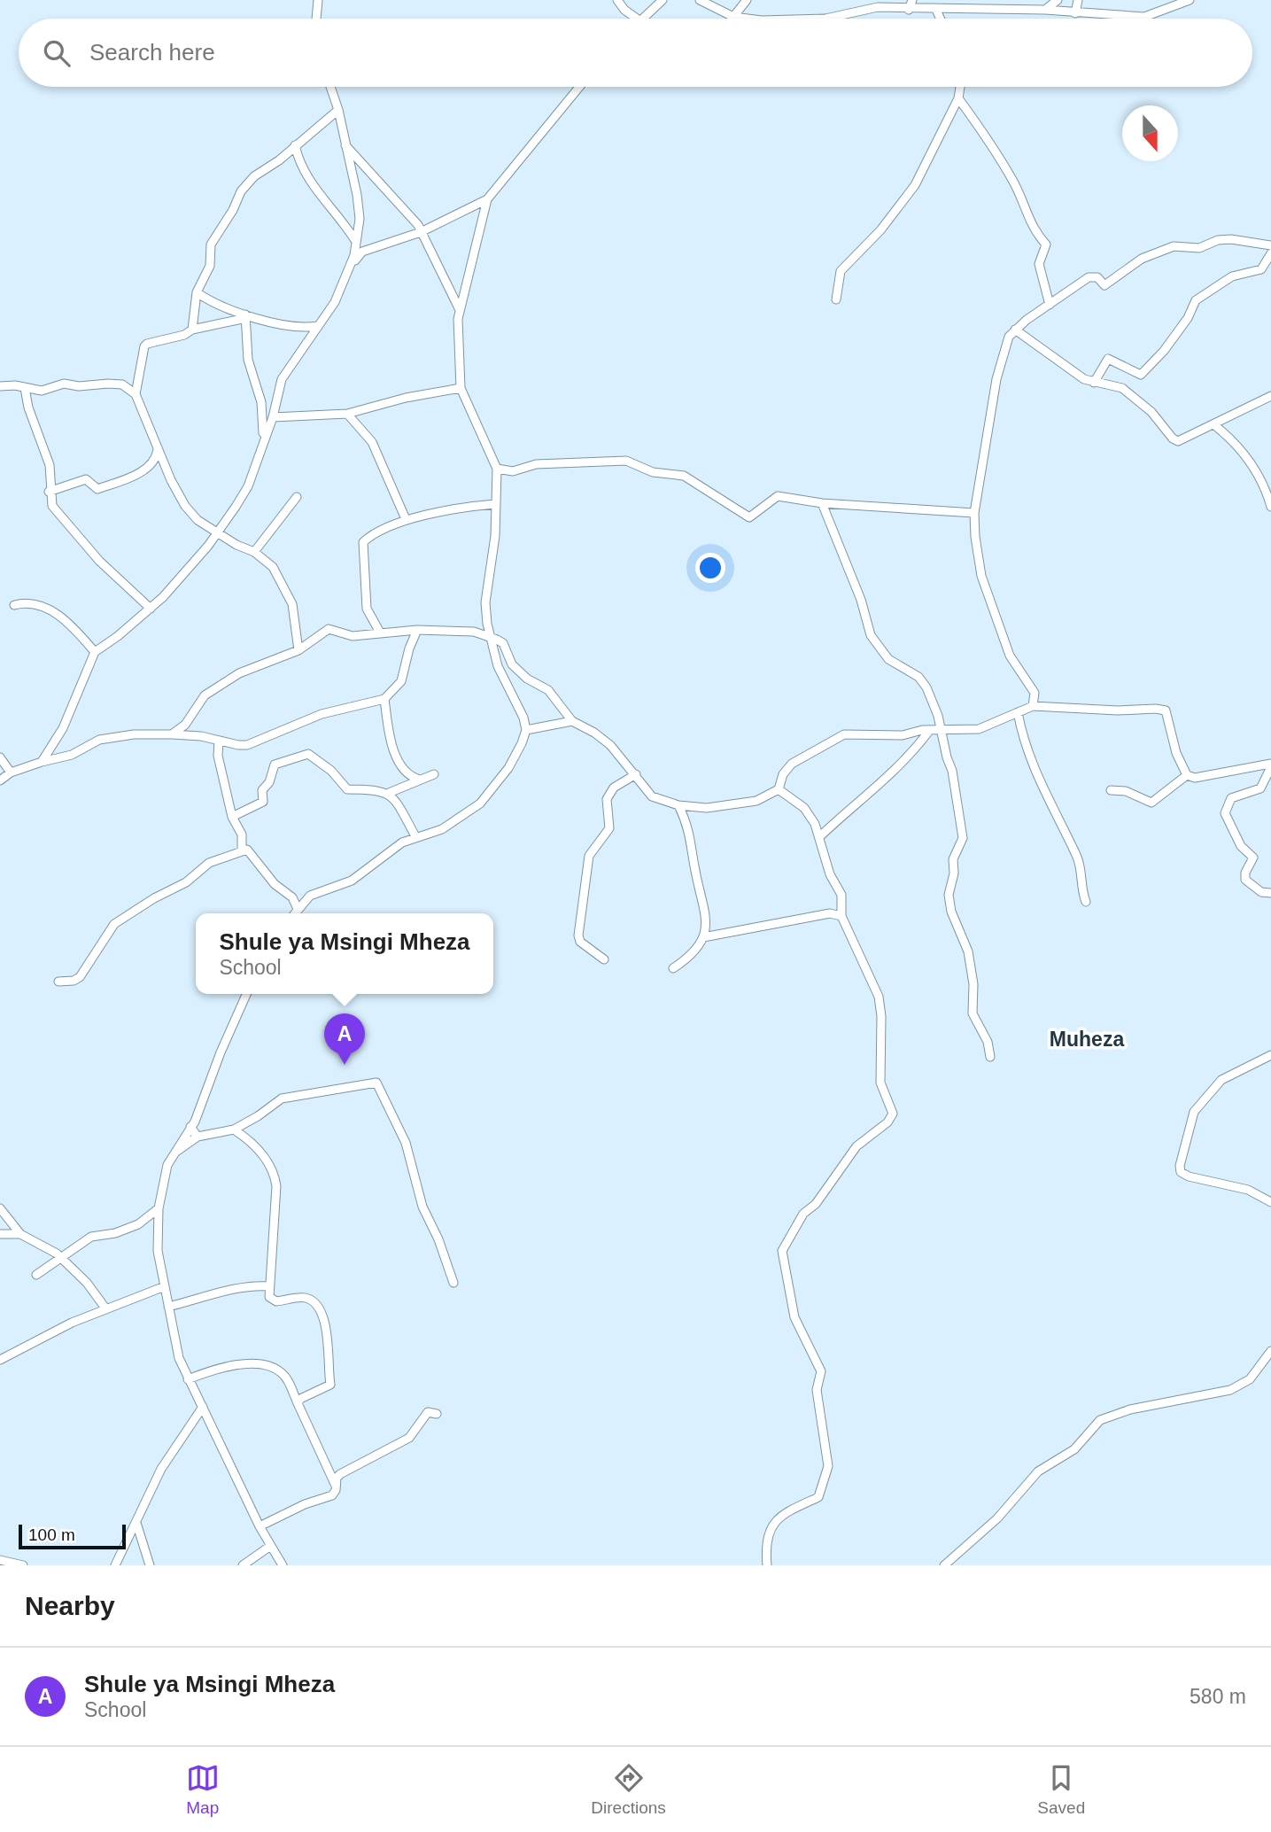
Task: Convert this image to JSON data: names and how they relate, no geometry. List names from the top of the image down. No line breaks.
{"districts":["Muheza"],"scale_bar":"100 m","north":"bottom","page":{"search":"Search here","popup":["Shule ya Msingi Mheza","School"],"pins":"A","scale":"100 m","heading":"Nearby","list":[{"mark":"A","name":"Shule ya Msingi Mheza","note":"School","value":"580 m"}],"nav":["Map","Directions","Saved"]}}
